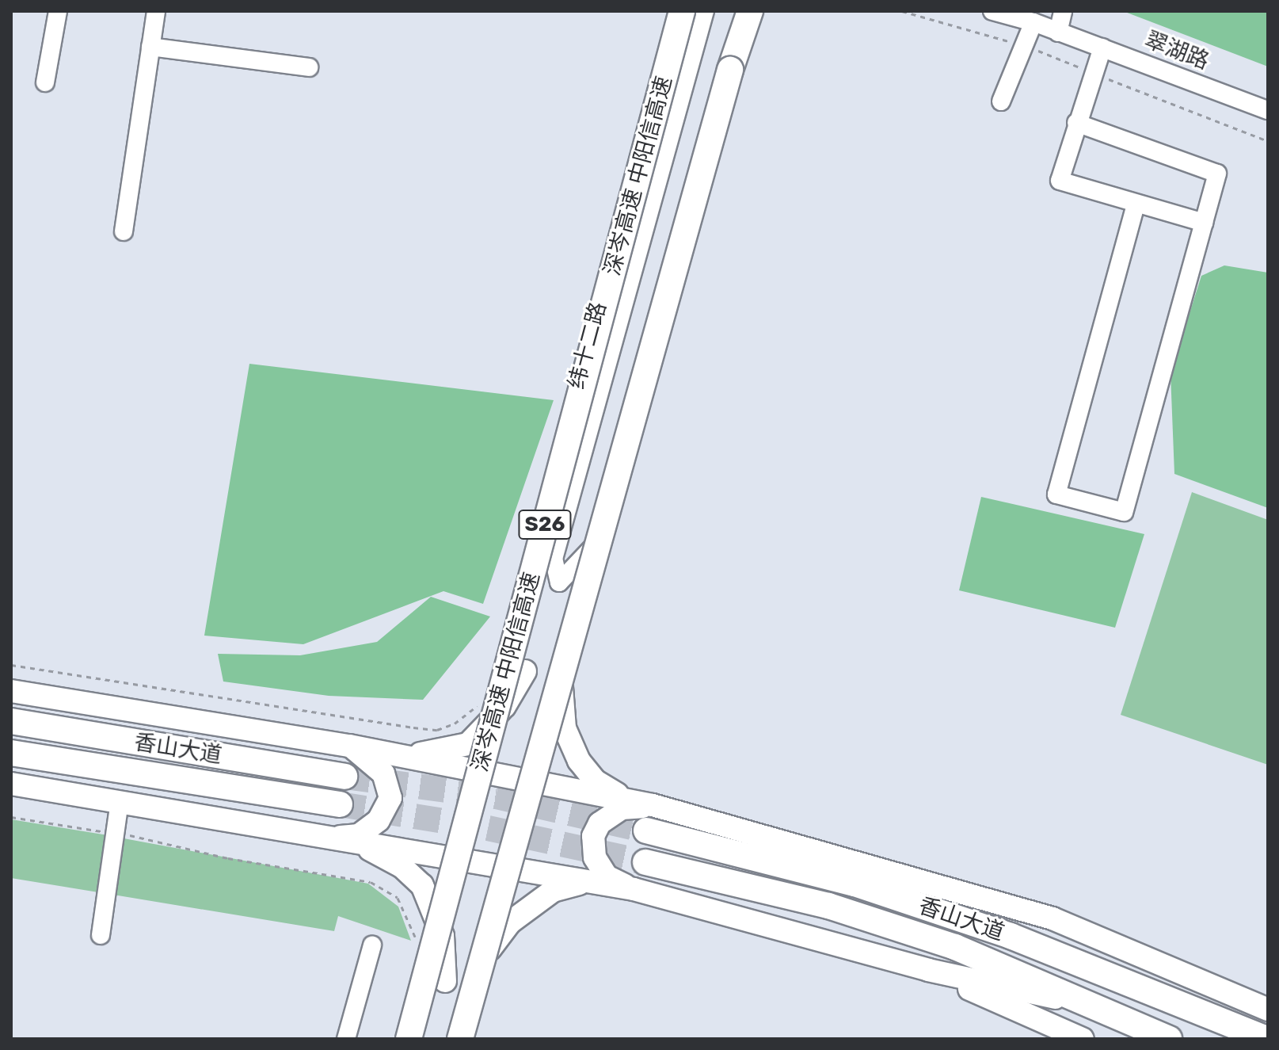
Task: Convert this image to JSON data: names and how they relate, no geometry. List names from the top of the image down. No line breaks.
{"streets":{"highway":["深岑高速 中阳信高速","S26","香山大道"],"street":["翠湖路","纬十二路"]},"crossings":[["深岑高速 中阳信高速","纬十二路"],["纬十二路","S26"]]}
